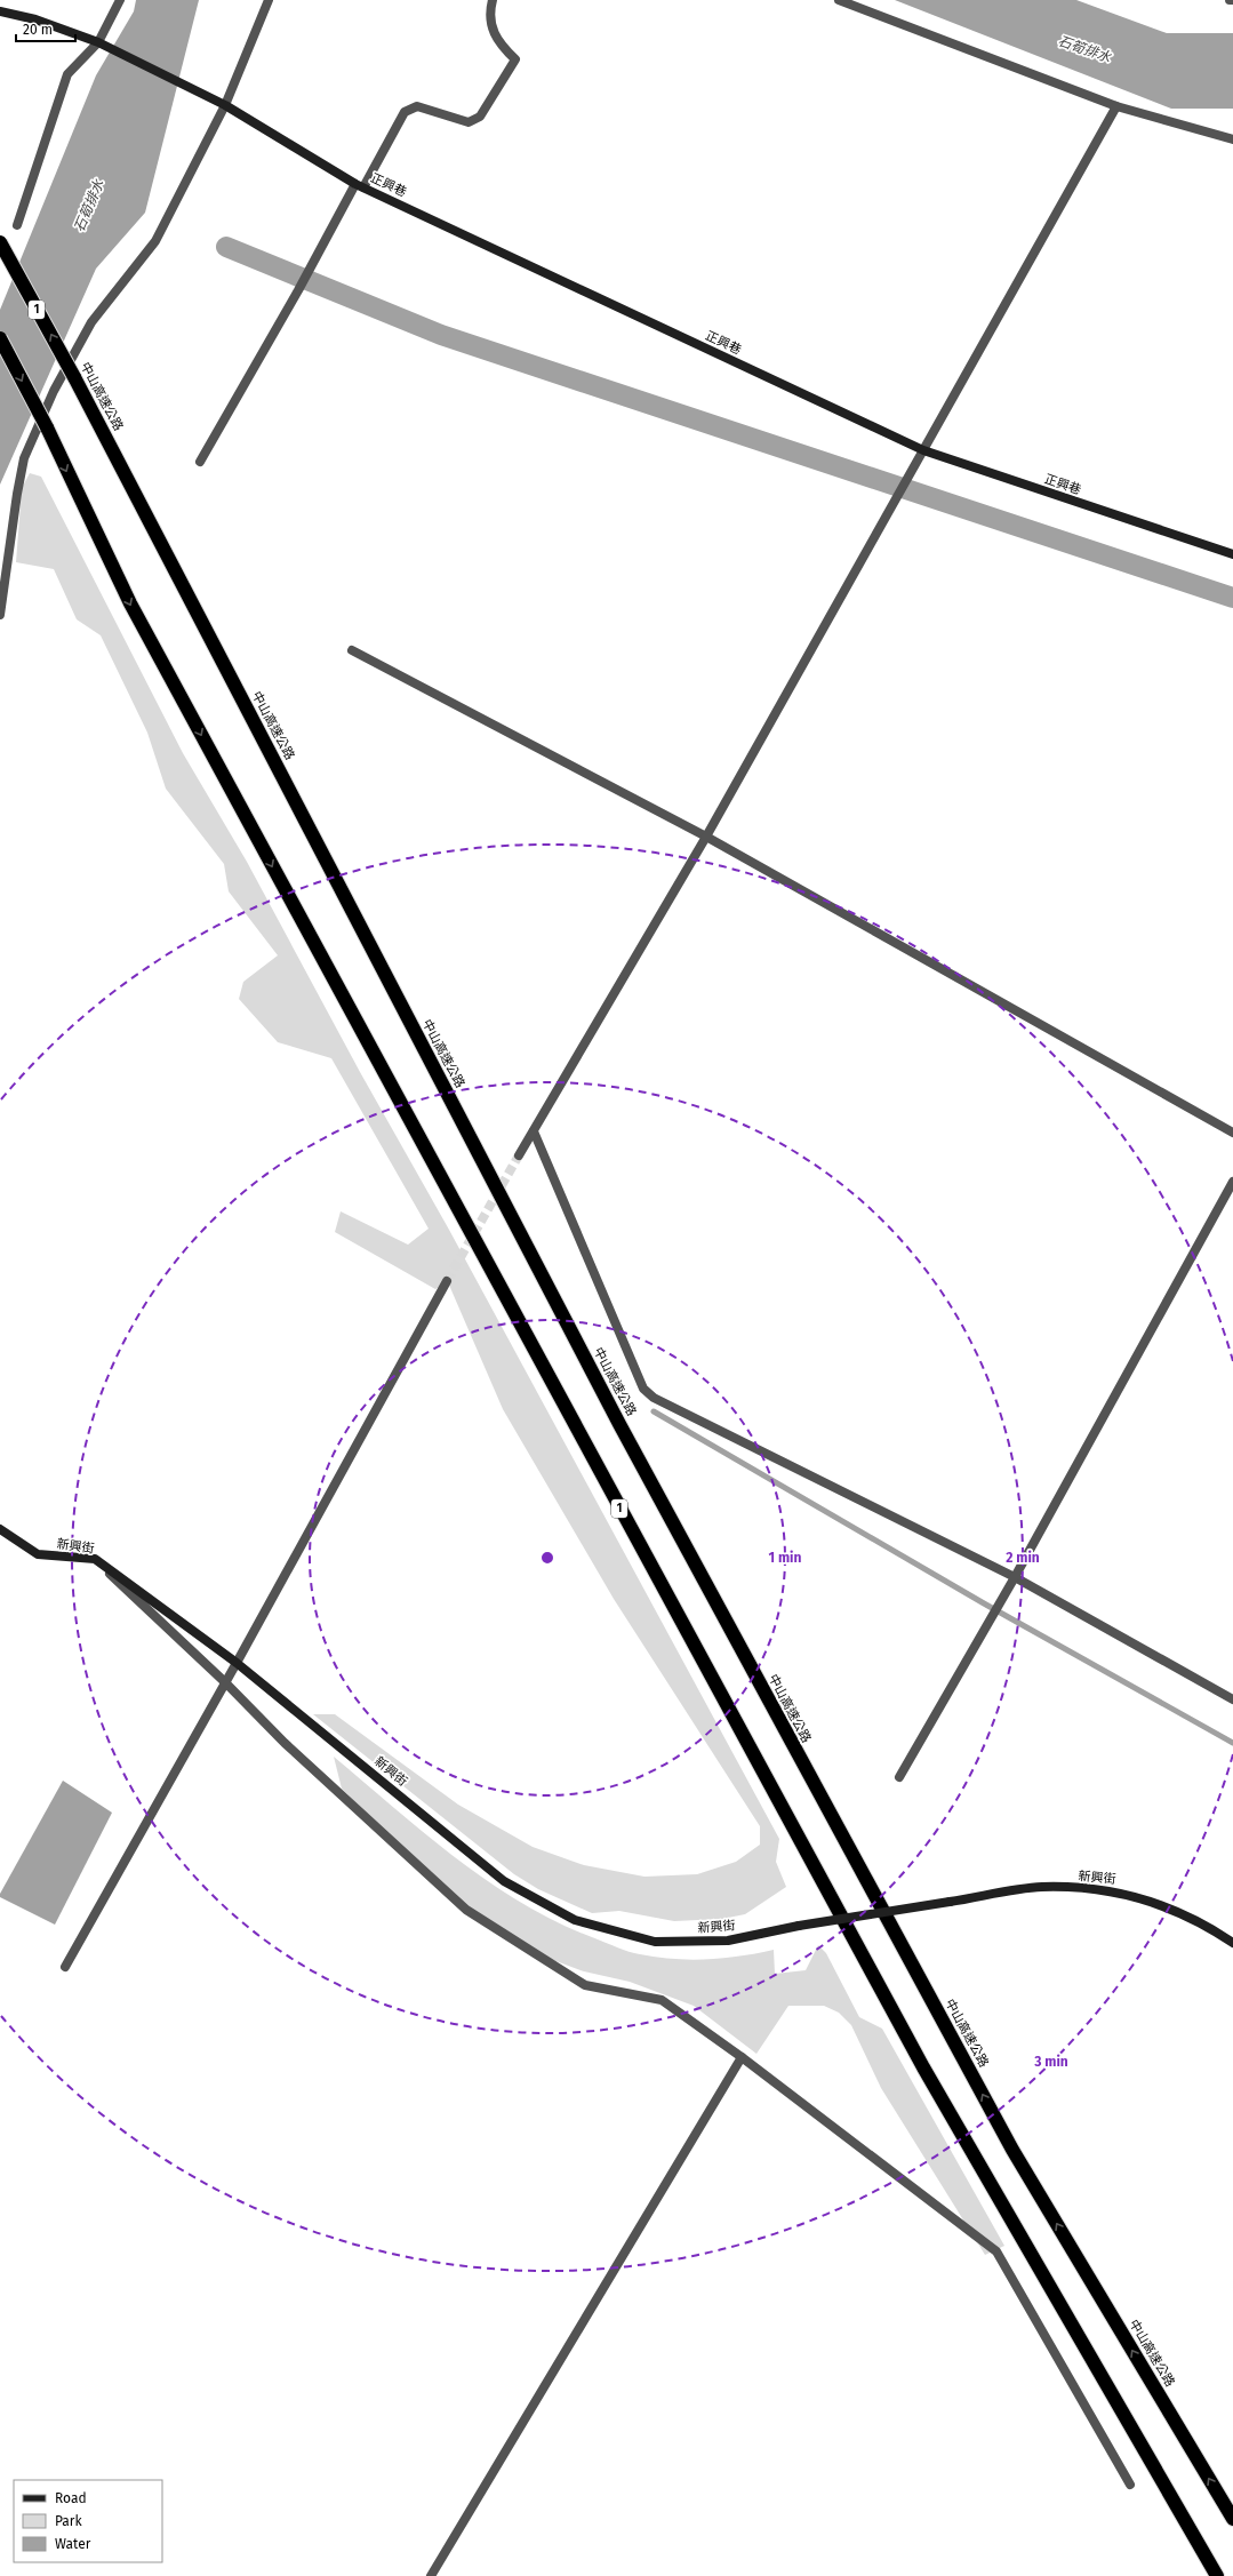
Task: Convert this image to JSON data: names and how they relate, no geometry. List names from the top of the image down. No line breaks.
{"streets":{"highway":["1","中山高速公路"],"street":["正興巷","新興街"]},"water":["石筍排水"],"legend":["Road","Park","Water"],"scale_bar":"20 m","rings":["1 min","2 min","3 min"]}
